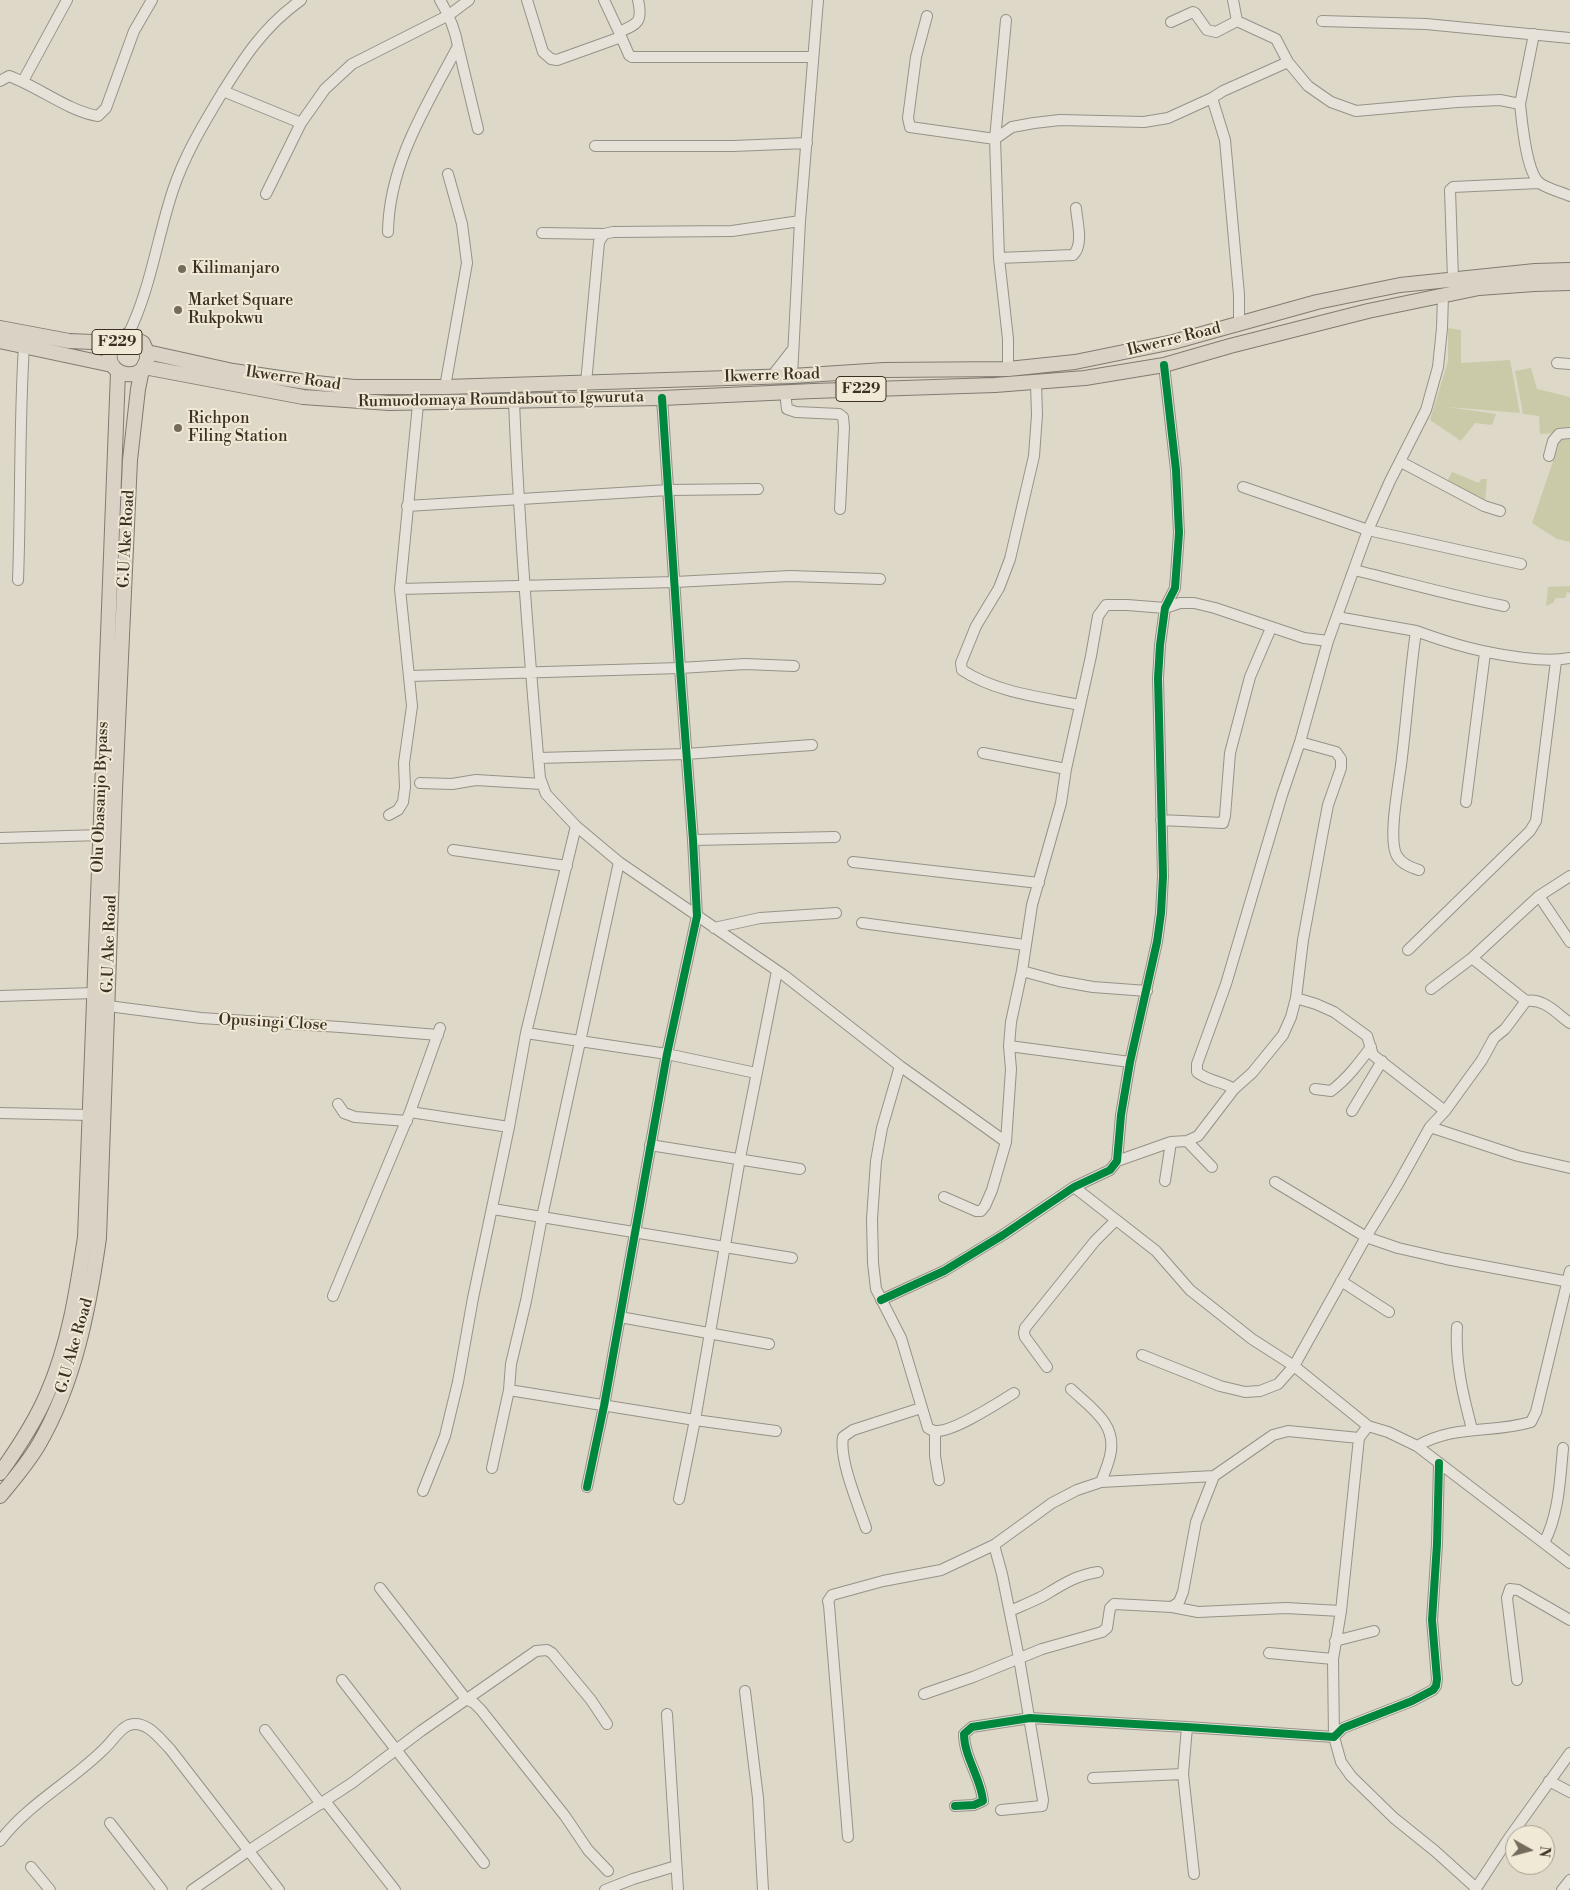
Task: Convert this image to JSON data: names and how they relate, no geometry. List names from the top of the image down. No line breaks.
{"streets":{"main road":["Ikwerre Road","F229","Rumuodomaya Roundabout to Igwuruta","G.U Ake Road","Olu Obasanjo Bypass"],"street":["Opusingi Close"]},"crossings":[["Ikwerre Road","F229"],["Ikwerre Road","Rumuodomaya Roundabout to Igwuruta"],["Ikwerre Road","G.U Ake Road"],["Ikwerre Road","Olu Obasanjo Bypass"],["F229","Rumuodomaya Roundabout to Igwuruta"],["F229","G.U Ake Road"],["F229","Olu Obasanjo Bypass"],["Rumuodomaya Roundabout to Igwuruta","G.U Ake Road"],["Rumuodomaya Roundabout to Igwuruta","Olu Obasanjo Bypass"],["G.U Ake Road","Olu Obasanjo Bypass"],["G.U Ake Road","Opusingi Close"]],"places":["Kilimanjaro","Market Square Rukpokwu","Richpon Filing Station"],"north":"right"}
